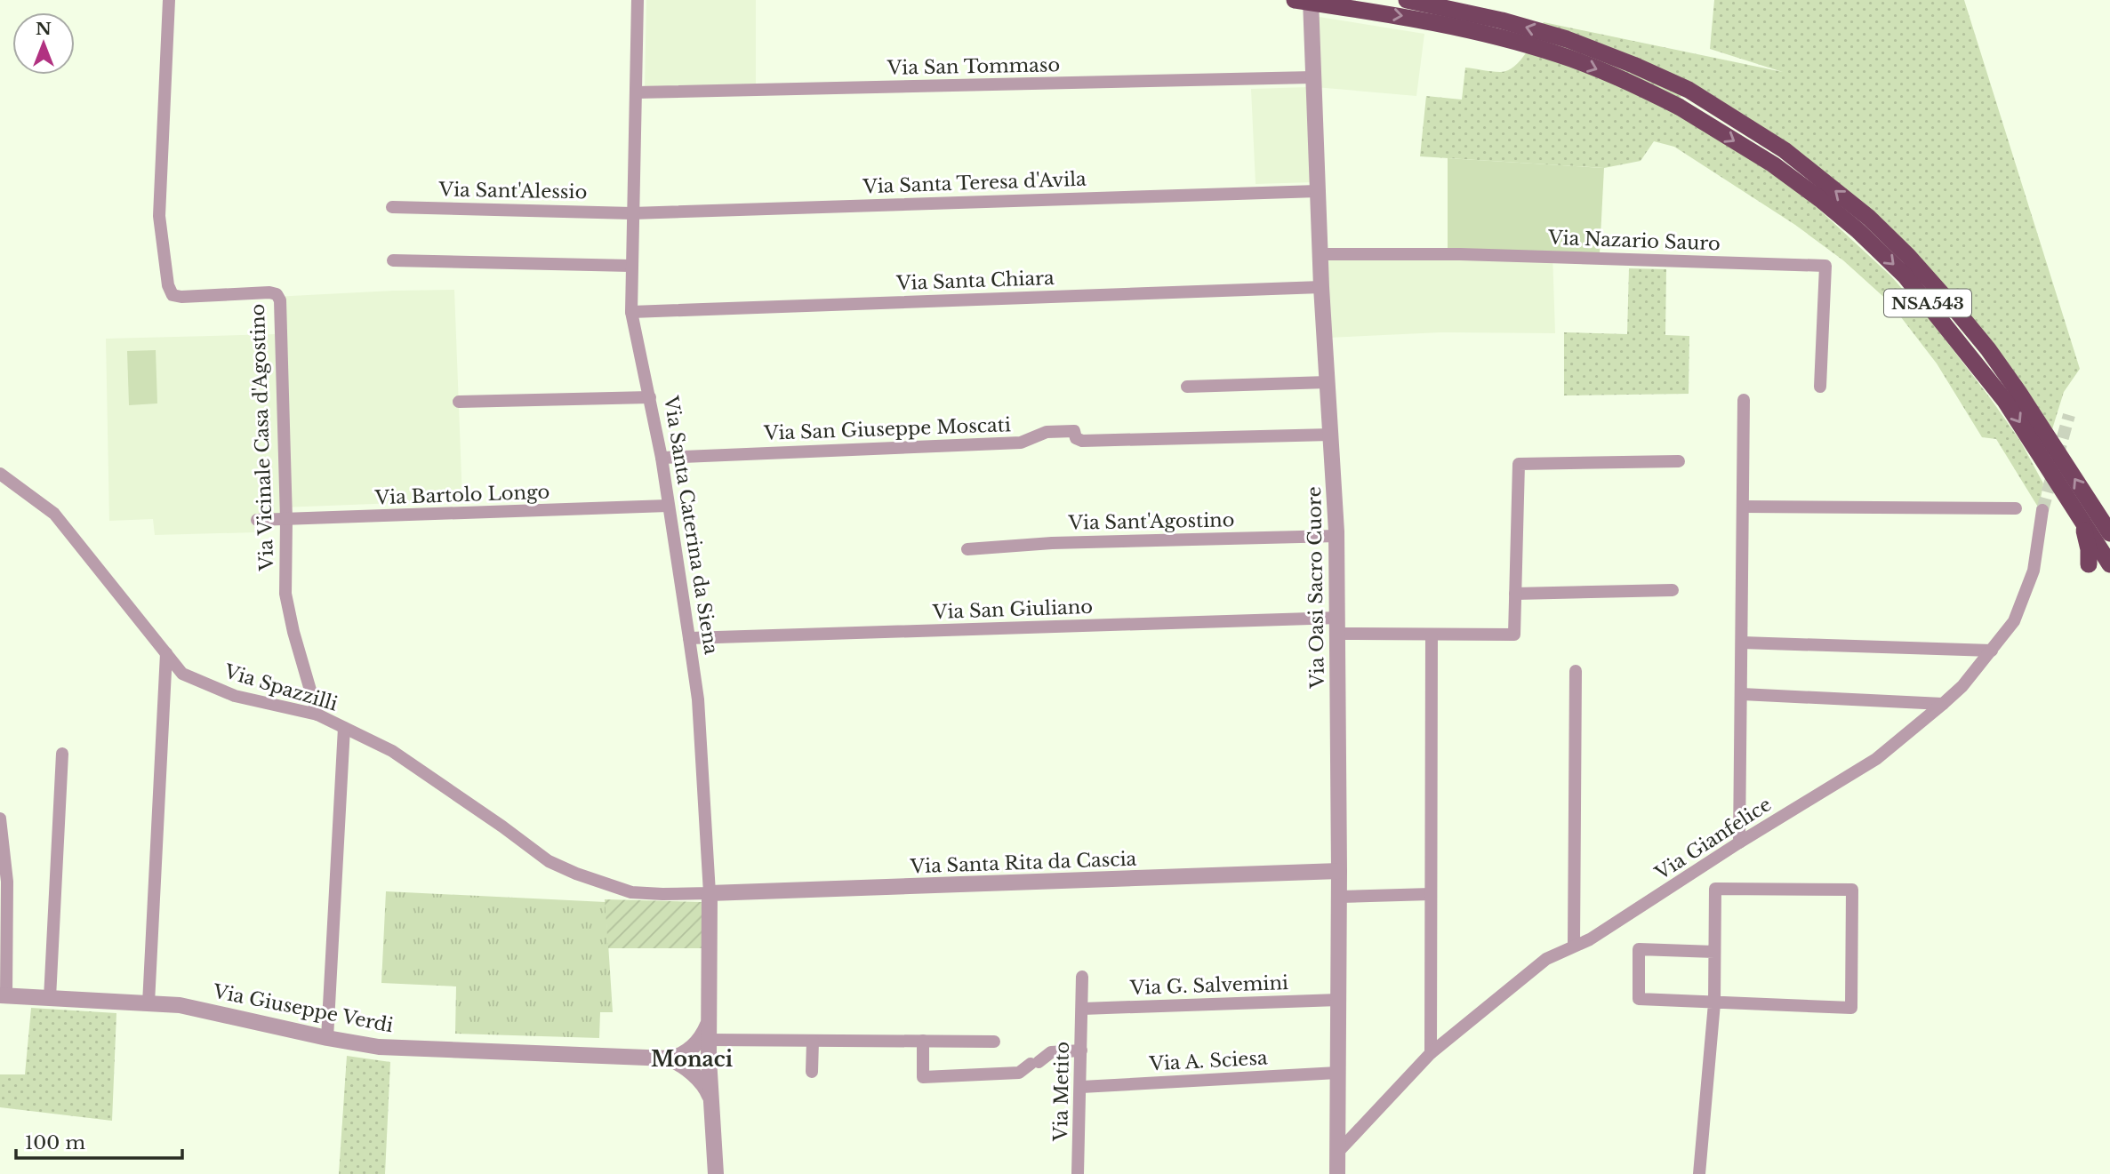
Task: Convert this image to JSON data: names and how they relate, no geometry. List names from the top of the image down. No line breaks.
{"streets":{"highway":["NSA543"],"street":["Via San Tommaso","Via Santa Teresa d'Avila","Via Sant'Alessio","Via Nazario Sauro","Via Santa Chiara","Via San Giuseppe Moscati","Via Vicinale Casa d'Agostino","Via Bartolo Longo","Via Sant'Agostino","Via Santa Caterina da Siena","Via Oasi Sacro Cuore","Via San Giuliano","Via Spazzilli","Via Gianfelice","Via Santa Rita da Cascia","Via G. Salvemini","Via Giuseppe Verdi","Via A. Sciesa","Via Metito"]},"crossings":[["Via San Tommaso","Via Santa Caterina da Siena"],["Via San Tommaso","Via Oasi Sacro Cuore"],["Via Santa Teresa d'Avila","Via Sant'Alessio"],["Via Santa Teresa d'Avila","Via Santa Caterina da Siena"],["Via Santa Teresa d'Avila","Via Oasi Sacro Cuore"],["Via Sant'Alessio","Via Santa Caterina da Siena"],["Via Nazario Sauro","Via Oasi Sacro Cuore"],["Via Santa Chiara","Via Santa Caterina da Siena"],["Via Santa Chiara","Via Oasi Sacro Cuore"],["Via San Giuseppe Moscati","Via Santa Caterina da Siena"],["Via San Giuseppe Moscati","Via Oasi Sacro Cuore"],["Via Vicinale Casa d'Agostino","Via Bartolo Longo"],["Via Vicinale Casa d'Agostino","Via Spazzilli"],["Via Bartolo Longo","Via Santa Caterina da Siena"],["Via Sant'Agostino","Via Oasi Sacro Cuore"],["Via Santa Caterina da Siena","Via San Giuliano"],["Via Santa Caterina da Siena","Via Spazzilli"],["Via Santa Caterina da Siena","Via Santa Rita da Cascia"],["Via Santa Caterina da Siena","Via Giuseppe Verdi"],["Via Oasi Sacro Cuore","Via San Giuliano"],["Via Oasi Sacro Cuore","Via Gianfelice"],["Via Oasi Sacro Cuore","Via Santa Rita da Cascia"],["Via Oasi Sacro Cuore","Via G. Salvemini"],["Via Oasi Sacro Cuore","Via A. Sciesa"],["Via Spazzilli","Via Santa Rita da Cascia"],["Via G. Salvemini","Via Metito"],["Via A. Sciesa","Via Metito"]],"districts":["Monaci"],"scale_bar":"100 m","north":"top"}
